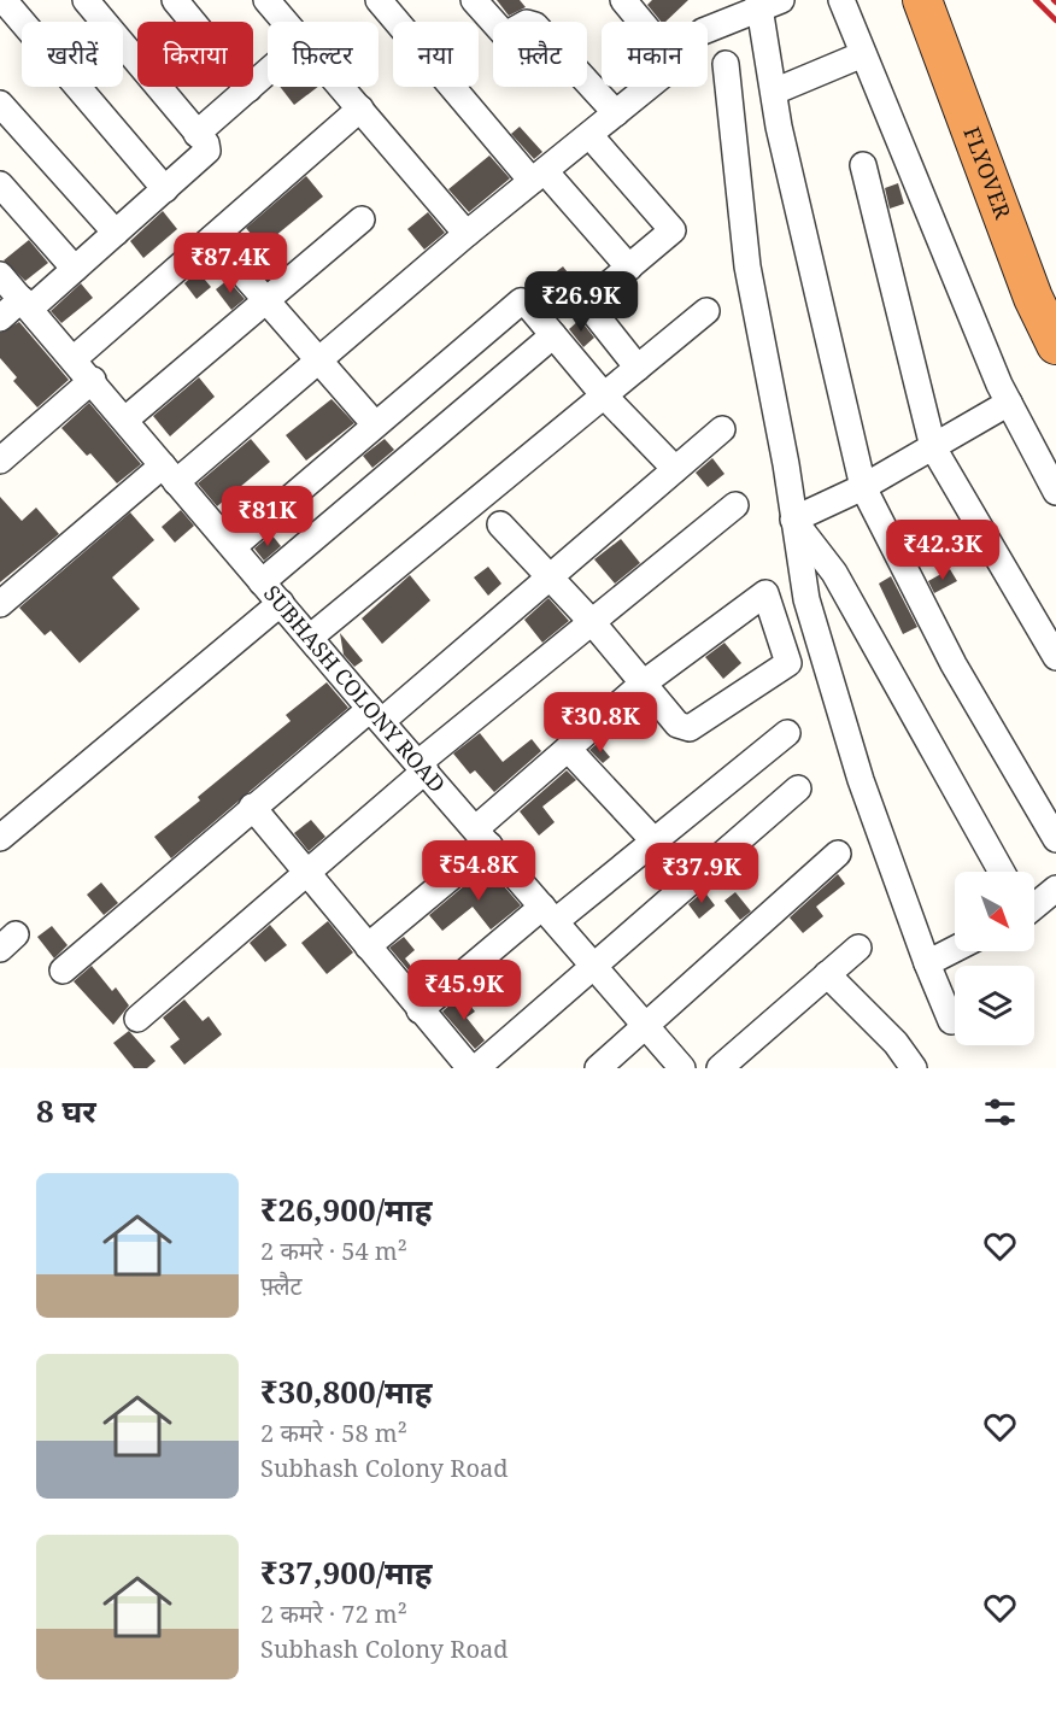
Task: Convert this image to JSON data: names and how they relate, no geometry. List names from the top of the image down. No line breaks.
{"streets":{"highway":["FLYOVER"],"street":["SUBHASH COLONY ROAD"]},"north":"bottom right","page":{"chip":["खरीदें","किराया","फ़िल्टर","नया","फ़्लैट","मकान"],"price":["₹87.4K","₹26.9K","₹81K","₹42.3K","₹30.8K","₹54.8K","₹37.9K","₹45.9K"],"heading":"8 घर","list":[{"name":"₹26,900/माह","note":"2 कमरे · 54 m² · फ़्लैट"},{"name":"₹30,800/माह","note":"2 कमरे · 58 m² · Subhash Colony Road"},{"name":"₹37,900/माह","note":"2 कमरे · 72 m² · Subhash Colony Road"}]}}
